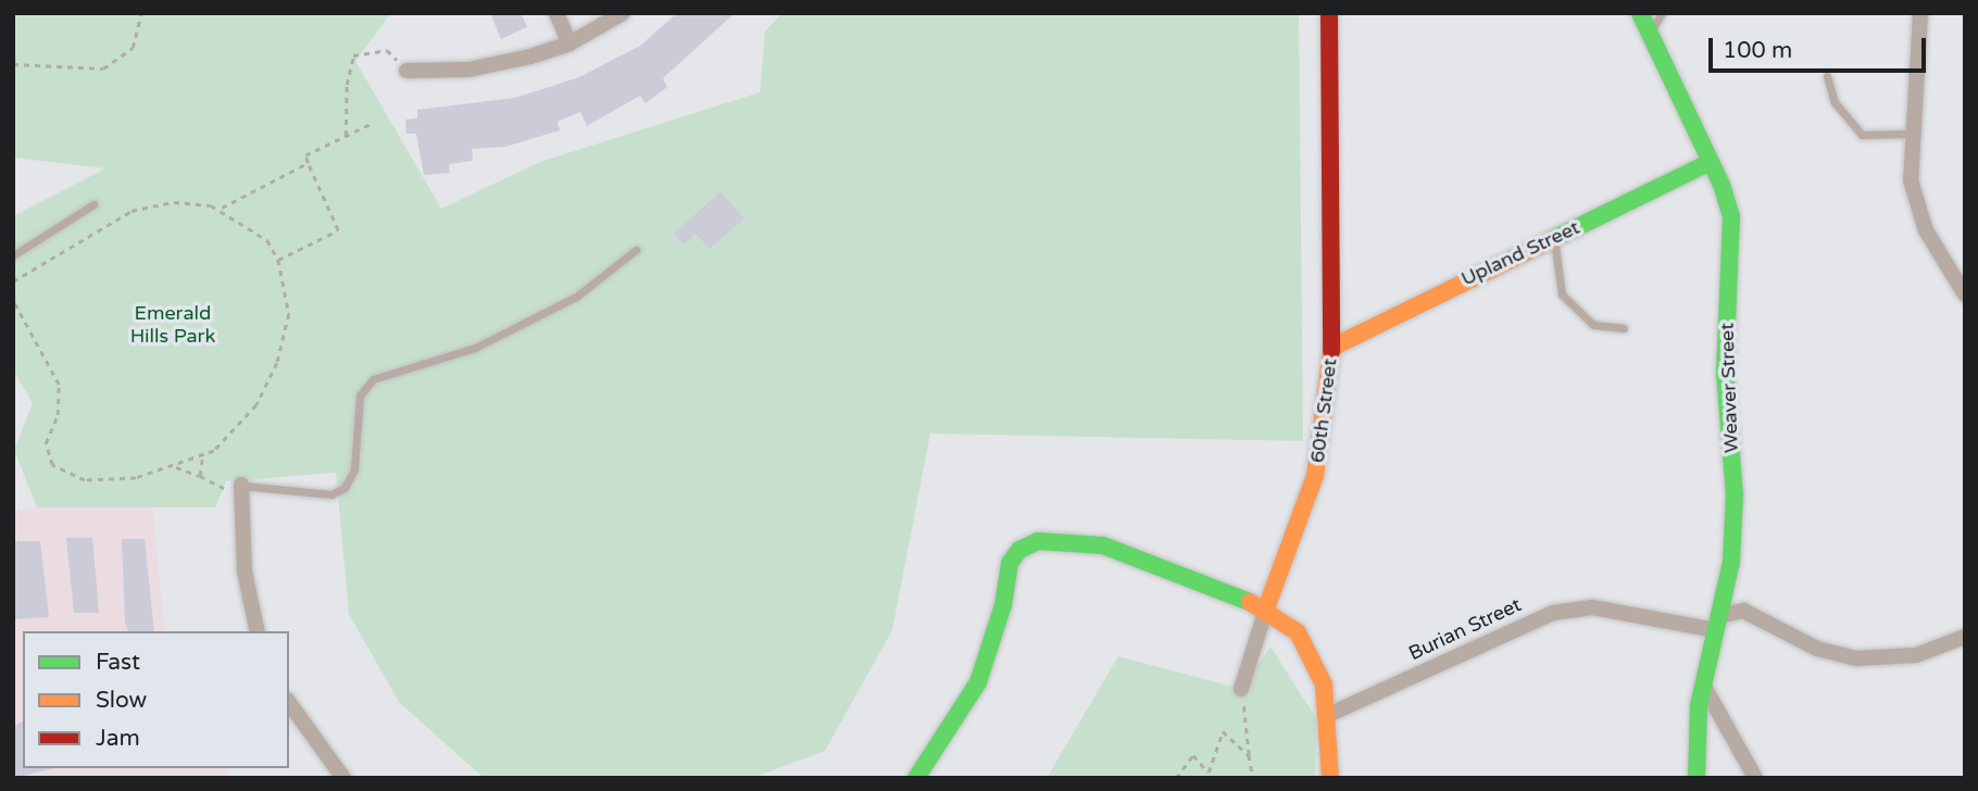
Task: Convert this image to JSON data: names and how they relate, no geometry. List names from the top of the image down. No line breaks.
{"streets":{"street":["Upland Street","Weaver Street","60th Street","Burian Street"]},"crossings":[["Upland Street","Weaver Street"],["Upland Street","60th Street"],["Weaver Street","Burian Street"]],"parks":["Emerald Hills Park"],"legend":["Fast","Slow","Jam"],"scale_bar":"100 m"}
